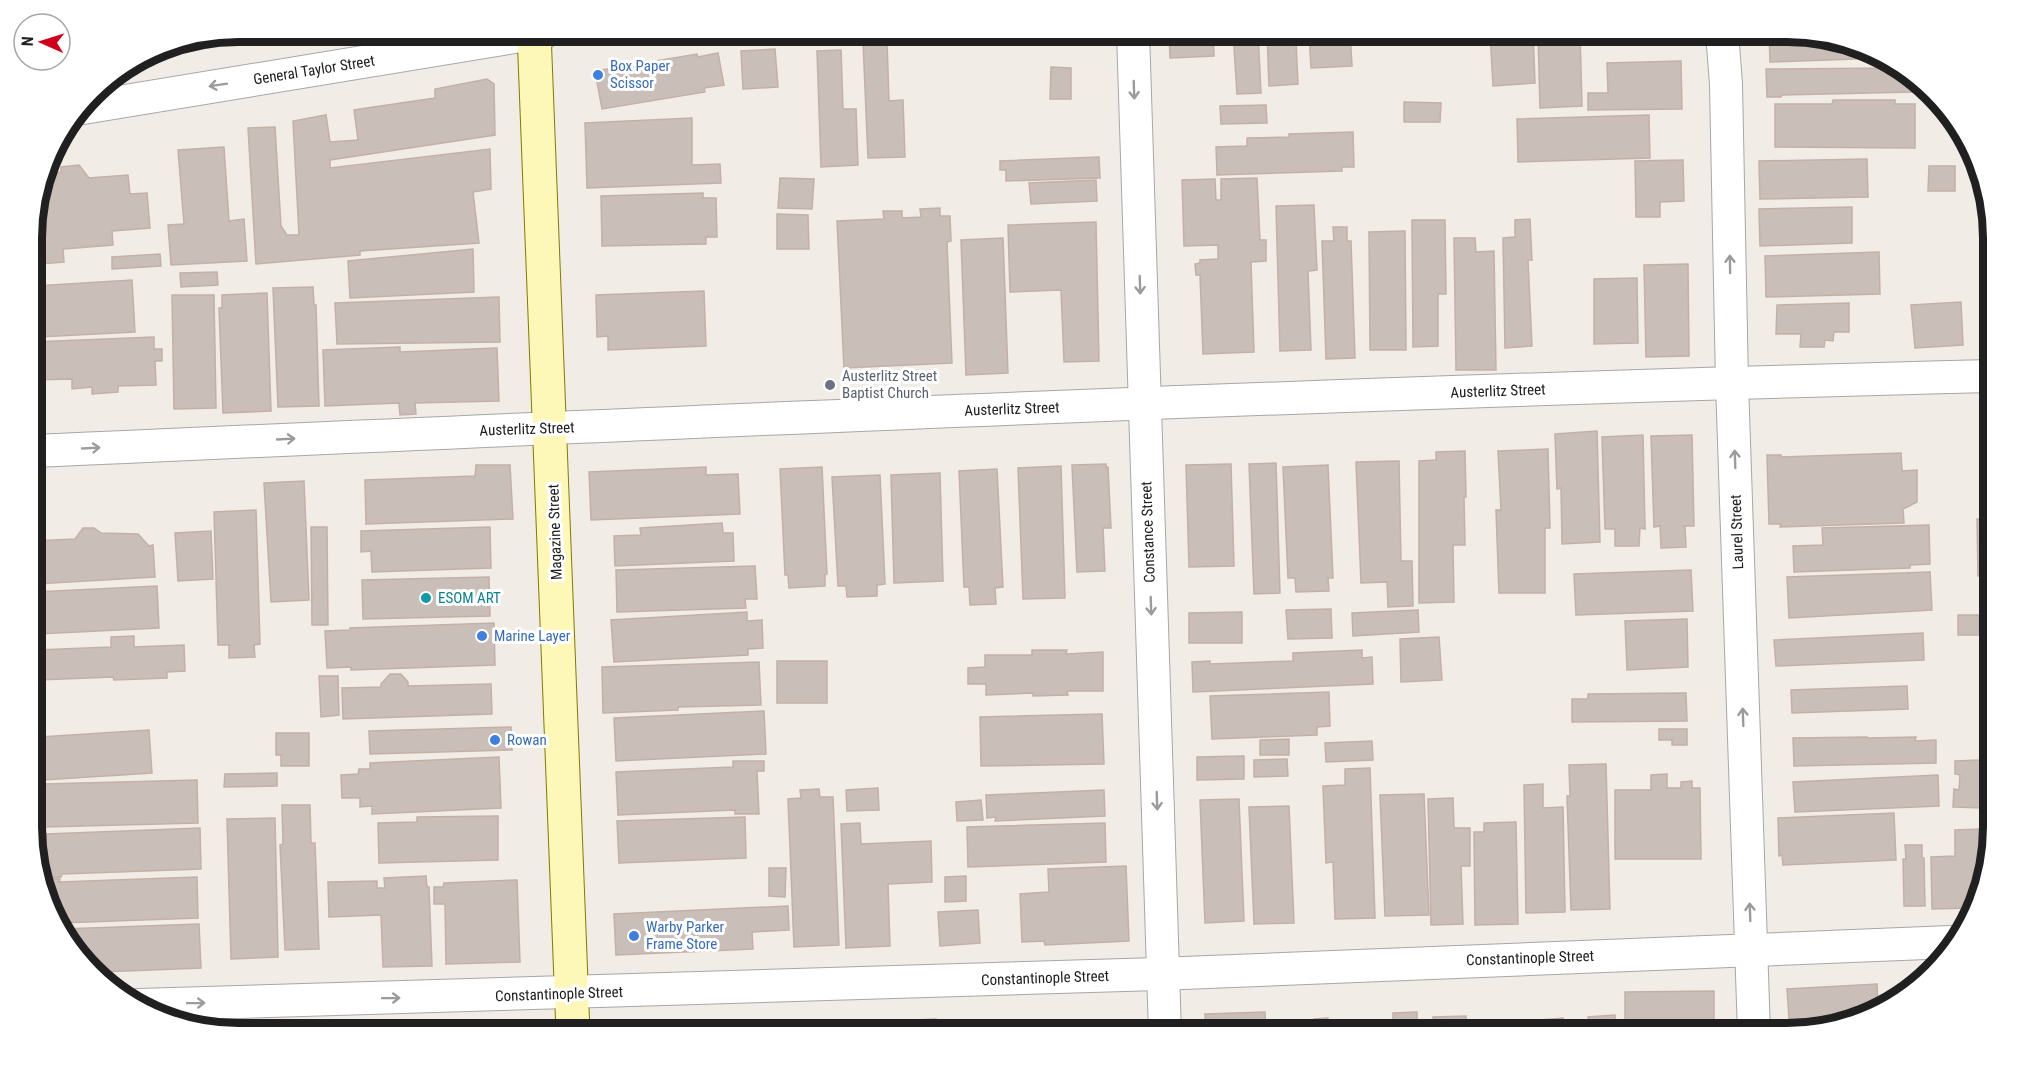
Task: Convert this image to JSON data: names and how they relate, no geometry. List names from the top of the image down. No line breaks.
{"streets":{"street":["General Taylor Street","Austerlitz Street","Magazine Street","Constance Street","Laurel Street","Constantinople Street"]},"crossings":[["Austerlitz Street","Magazine Street"],["Austerlitz Street","Constance Street"],["Austerlitz Street","Laurel Street"],["Magazine Street","Constantinople Street"],["Constance Street","Constantinople Street"],["Laurel Street","Constantinople Street"]],"one_way":["General Taylor Street","Constance Street","Laurel Street"],"places":["Box Paper Scissor","Austerlitz Street Baptist Church","ESOM ART","Marine Layer","Rowan","Warby Parker Frame Store"],"north":"left"}
